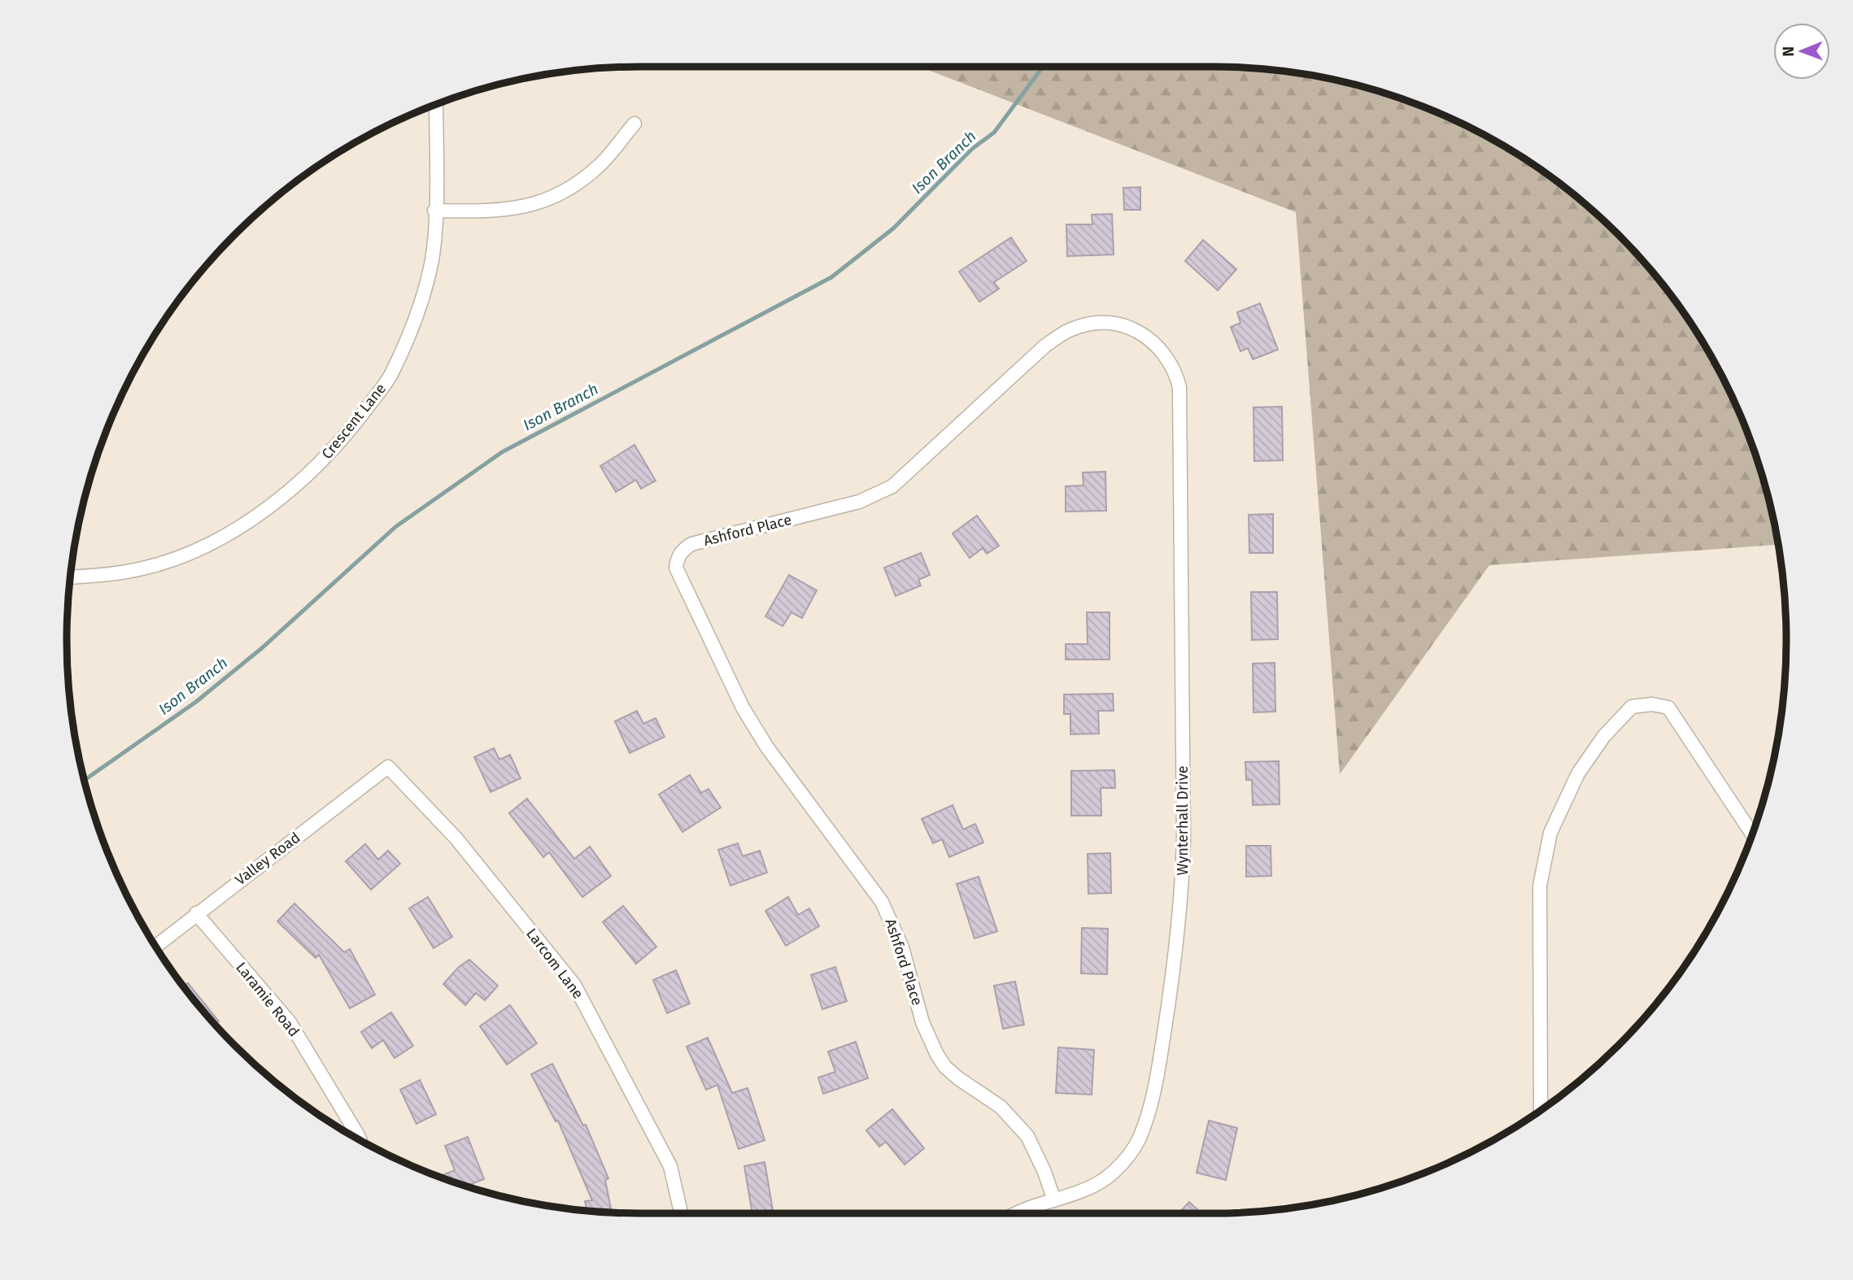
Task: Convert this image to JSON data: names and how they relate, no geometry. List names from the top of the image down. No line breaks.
{"streets":{"street":["Crescent Lane","Ashford Place","Wynterhall Drive","Valley Road","Larcom Lane","Laramie Road"]},"crossings":[["Ashford Place","Wynterhall Drive"],["Valley Road","Larcom Lane"],["Valley Road","Laramie Road"]],"water":["Ison Branch"],"north":"left"}
